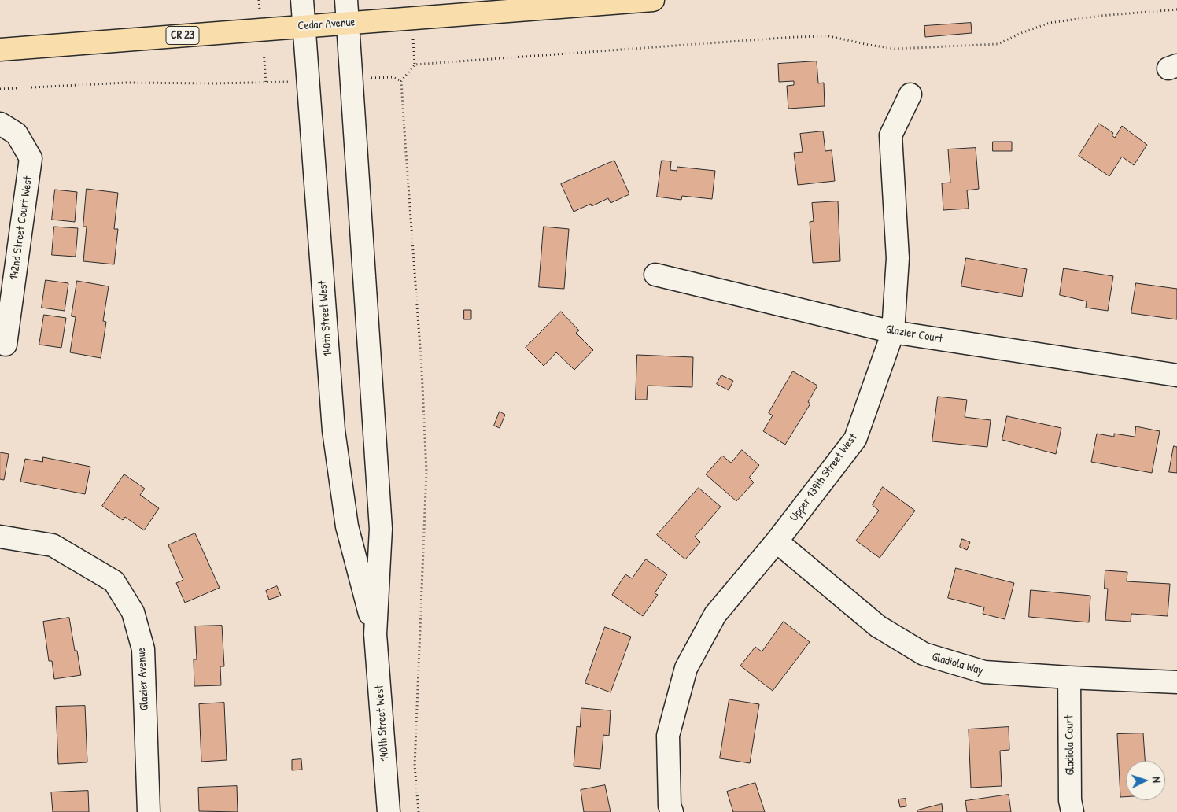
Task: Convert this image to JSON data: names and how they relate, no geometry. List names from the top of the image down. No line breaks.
{"streets":{"highway":["Cedar Avenue","CR 23"],"street":["142nd Street Court West","140th Street West","Glazier Court","Upper 139th Street West","Gladiola Way","Glazier Avenue","Gladiola Court"]},"crossings":[["Cedar Avenue","140th Street West"],["Glazier Court","Upper 139th Street West"],["Upper 139th Street West","Gladiola Way"],["Gladiola Way","Gladiola Court"]],"north":"right"}
